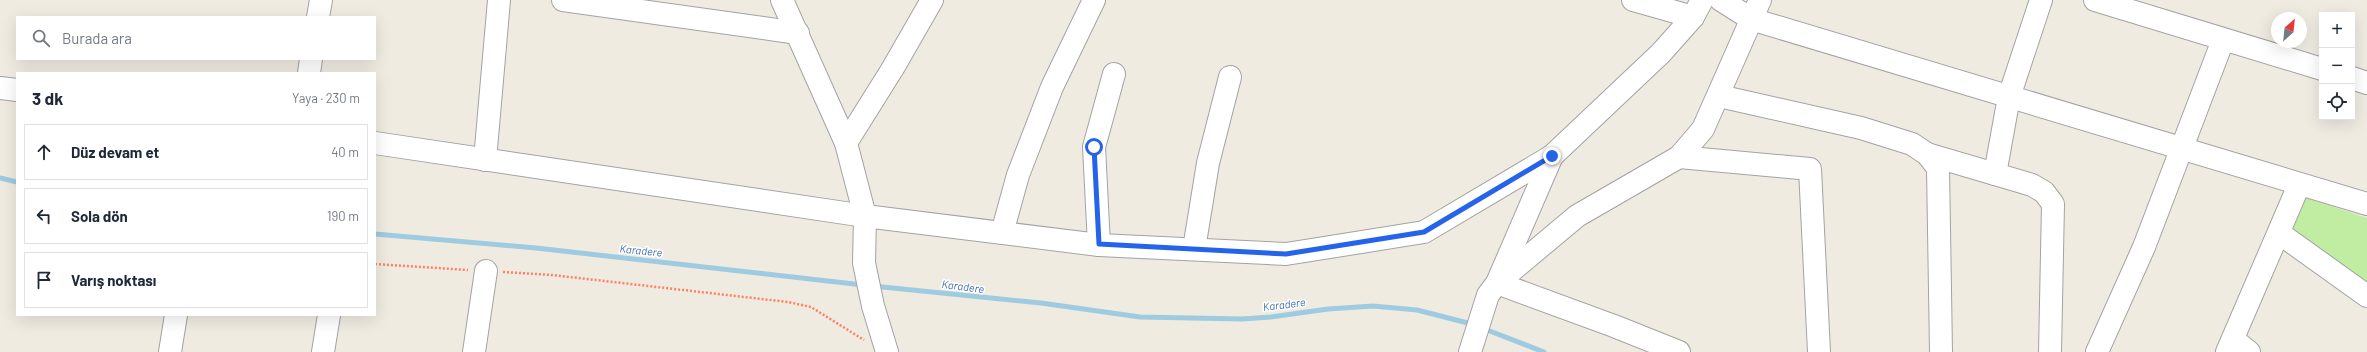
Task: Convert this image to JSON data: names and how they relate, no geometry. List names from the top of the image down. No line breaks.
{"water":["Karadere"],"north":"top right","page":{"map_buttons":["+","−"],"search":"Burada ara","heading":["3 dk","Yaya · 230 m"],"list":[["Düz devam et","40 m"],["Sola dön","190 m"],"Varış noktası"]}}
